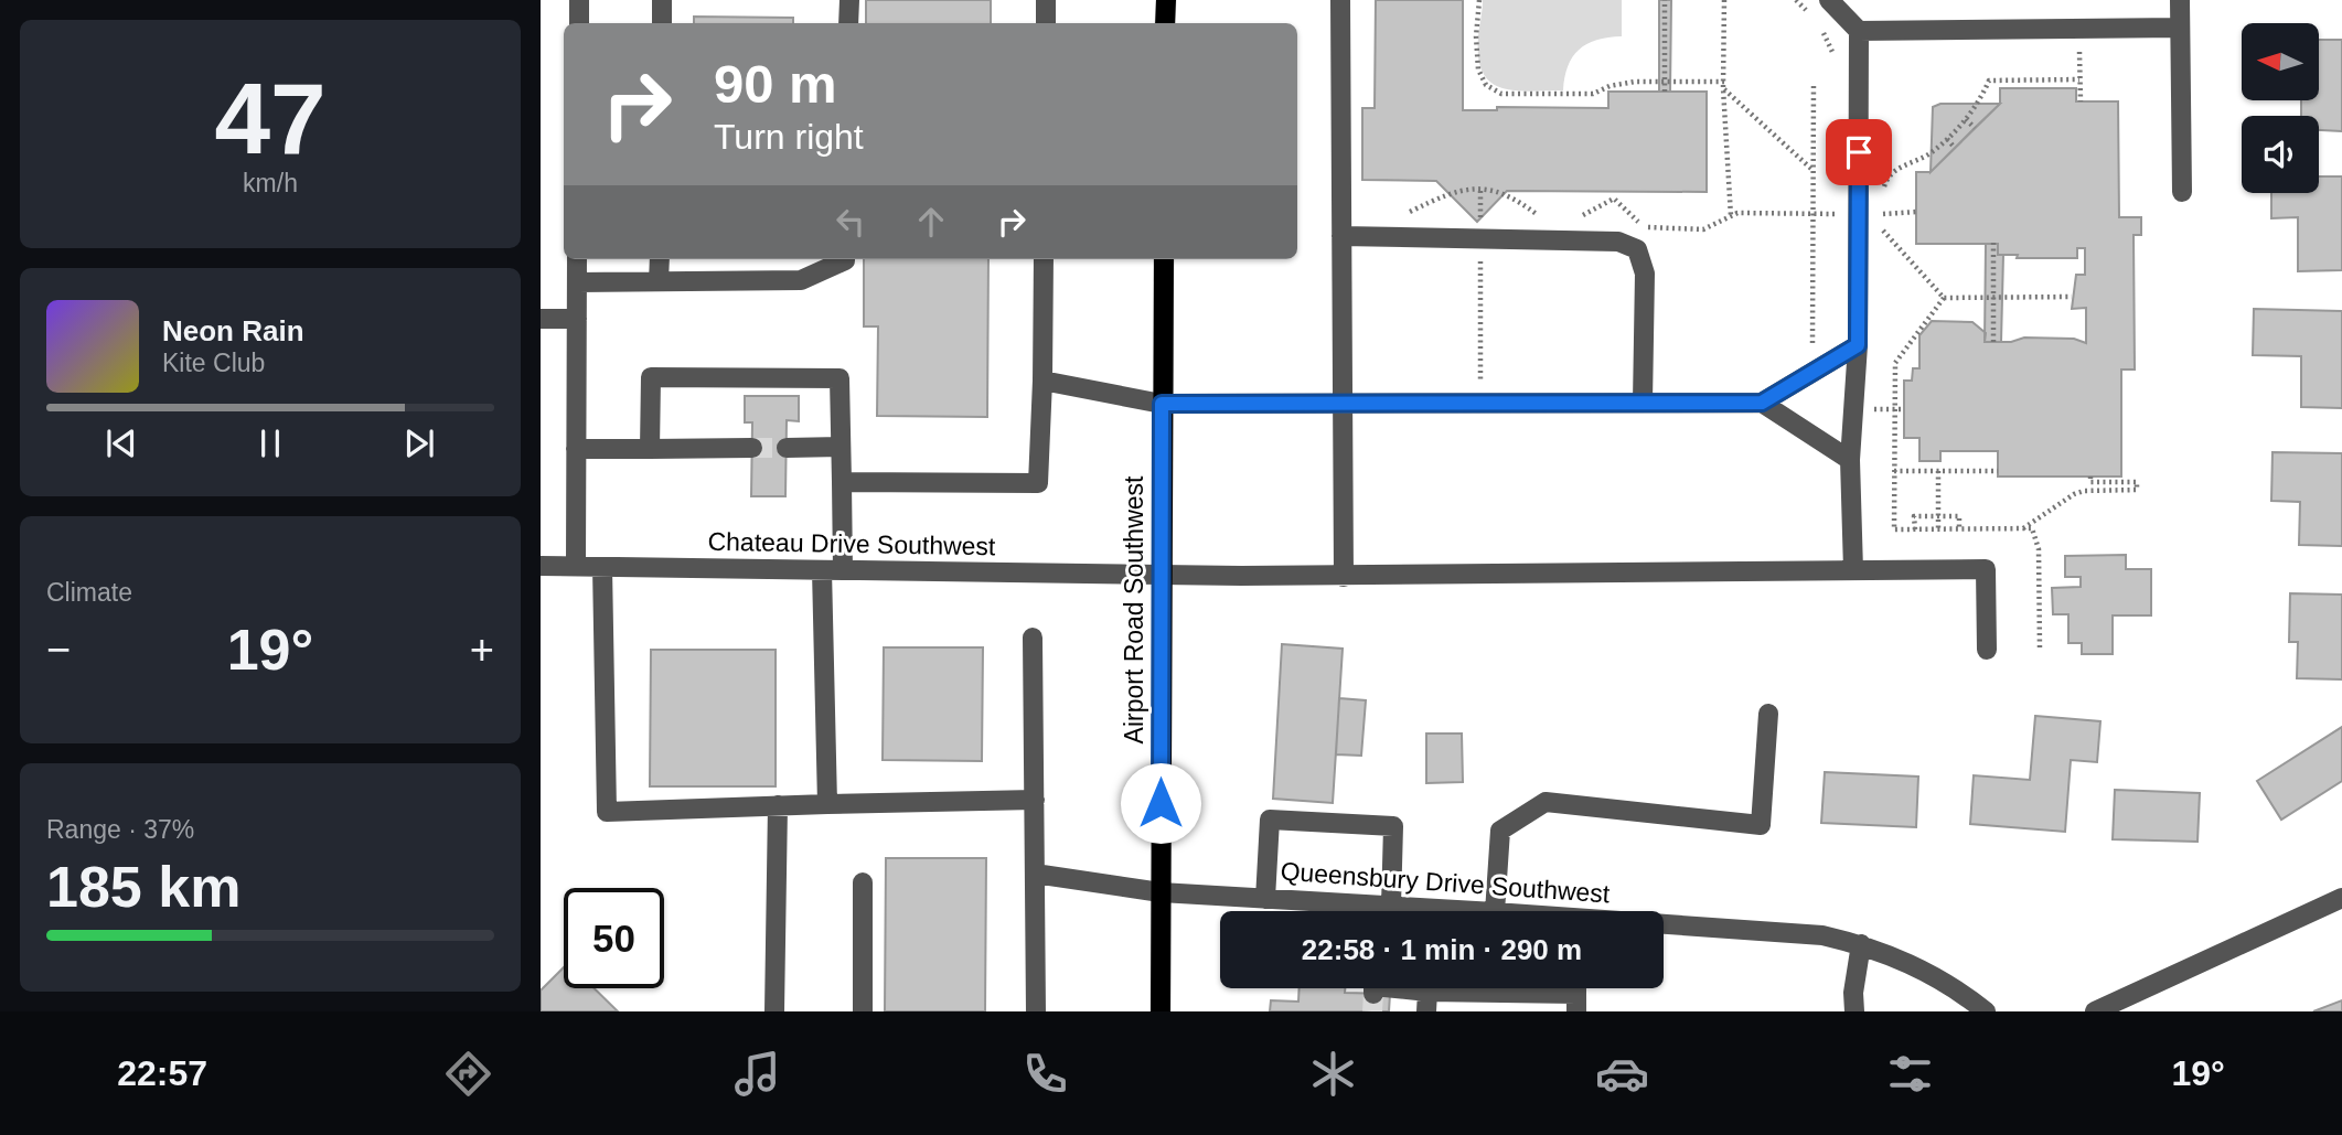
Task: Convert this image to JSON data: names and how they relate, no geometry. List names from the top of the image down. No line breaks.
{"streets":{"main road":["Airport Road Southwest"],"street":["Chateau Drive Southwest","Queensbury Drive Southwest"]},"crossings":[["Chateau Drive Southwest","Airport Road Southwest"],["Airport Road Southwest","Queensbury Drive Southwest"]],"north":"left","page":{"tile":[["47","km/h"],"Climate",["Range · 37%","185 km"]],"turn":["90 m","Turn right"],"song":["Neon Rain","Kite Club"],"heat":["−","19°","+"],"limit":"50","trip":"22:58 · 1 min · 290 m","tabs":["22:57","19°"]}}
